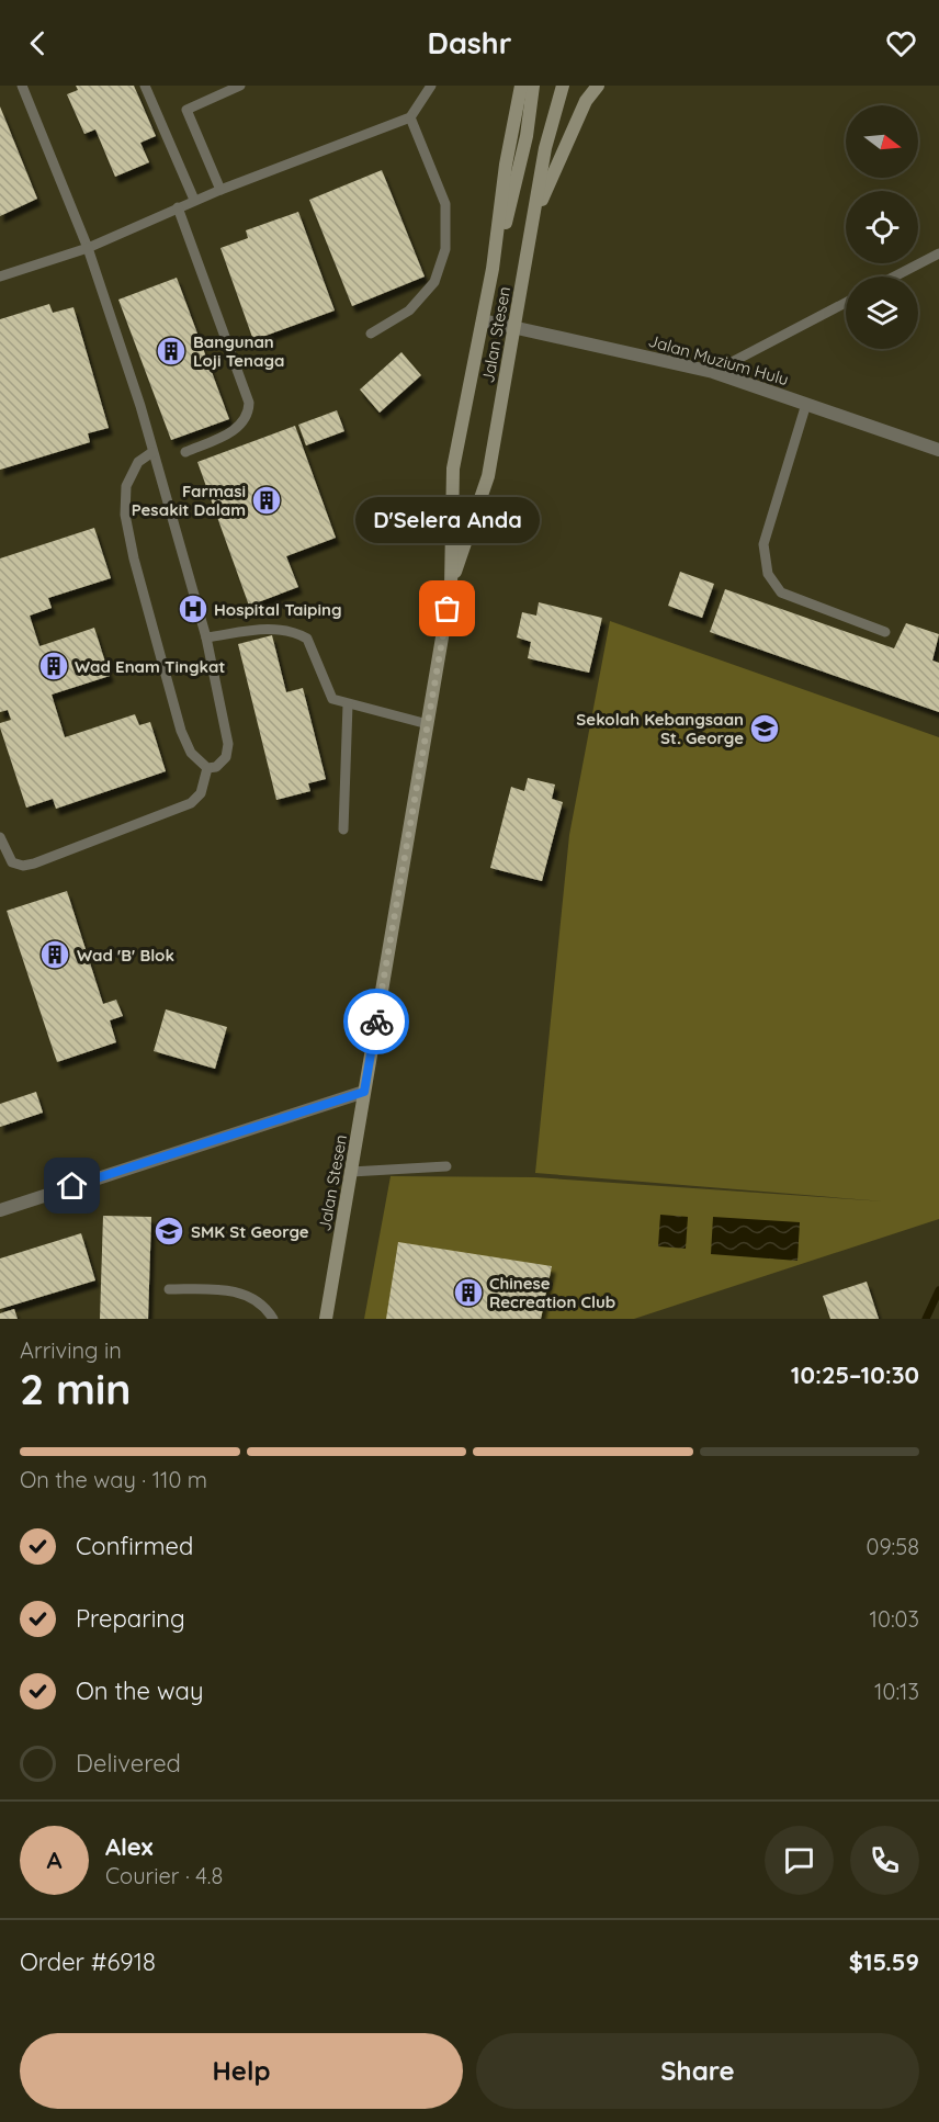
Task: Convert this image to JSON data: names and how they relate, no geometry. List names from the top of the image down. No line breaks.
{"streets":{"main road":["Jalan Stesen"],"street":["Jalan Muzium Hulu"]},"crossings":[["Jalan Stesen","Jalan Muzium Hulu"]],"places":{"building":["Bangunan Loji Tenaga","Farmasi Pesakit Dalam","Wad Enam Tingkat","Wad 'B' Blok","Chinese Recreation Club"],"hospital":["Hospital Taiping"],"other":["D'Selera Anda"],"school or university":["Sekolah Kebangsaan St. George","SMK St George"]},"north":"right","page":{"header":"Dashr","bubble":"D'Selera Anda","heading":["2 min","Arriving in","10:25–10:30"],"panel":["Alex","Courier · 4.8","Order #6918","$15.59"],"bar":"On the way · 110 m","list":[["Confirmed","09:58"],["Preparing","10:03"],["On the way","10:13"],"Delivered"],"round":"A","buttons":["Help","Share"]}}
